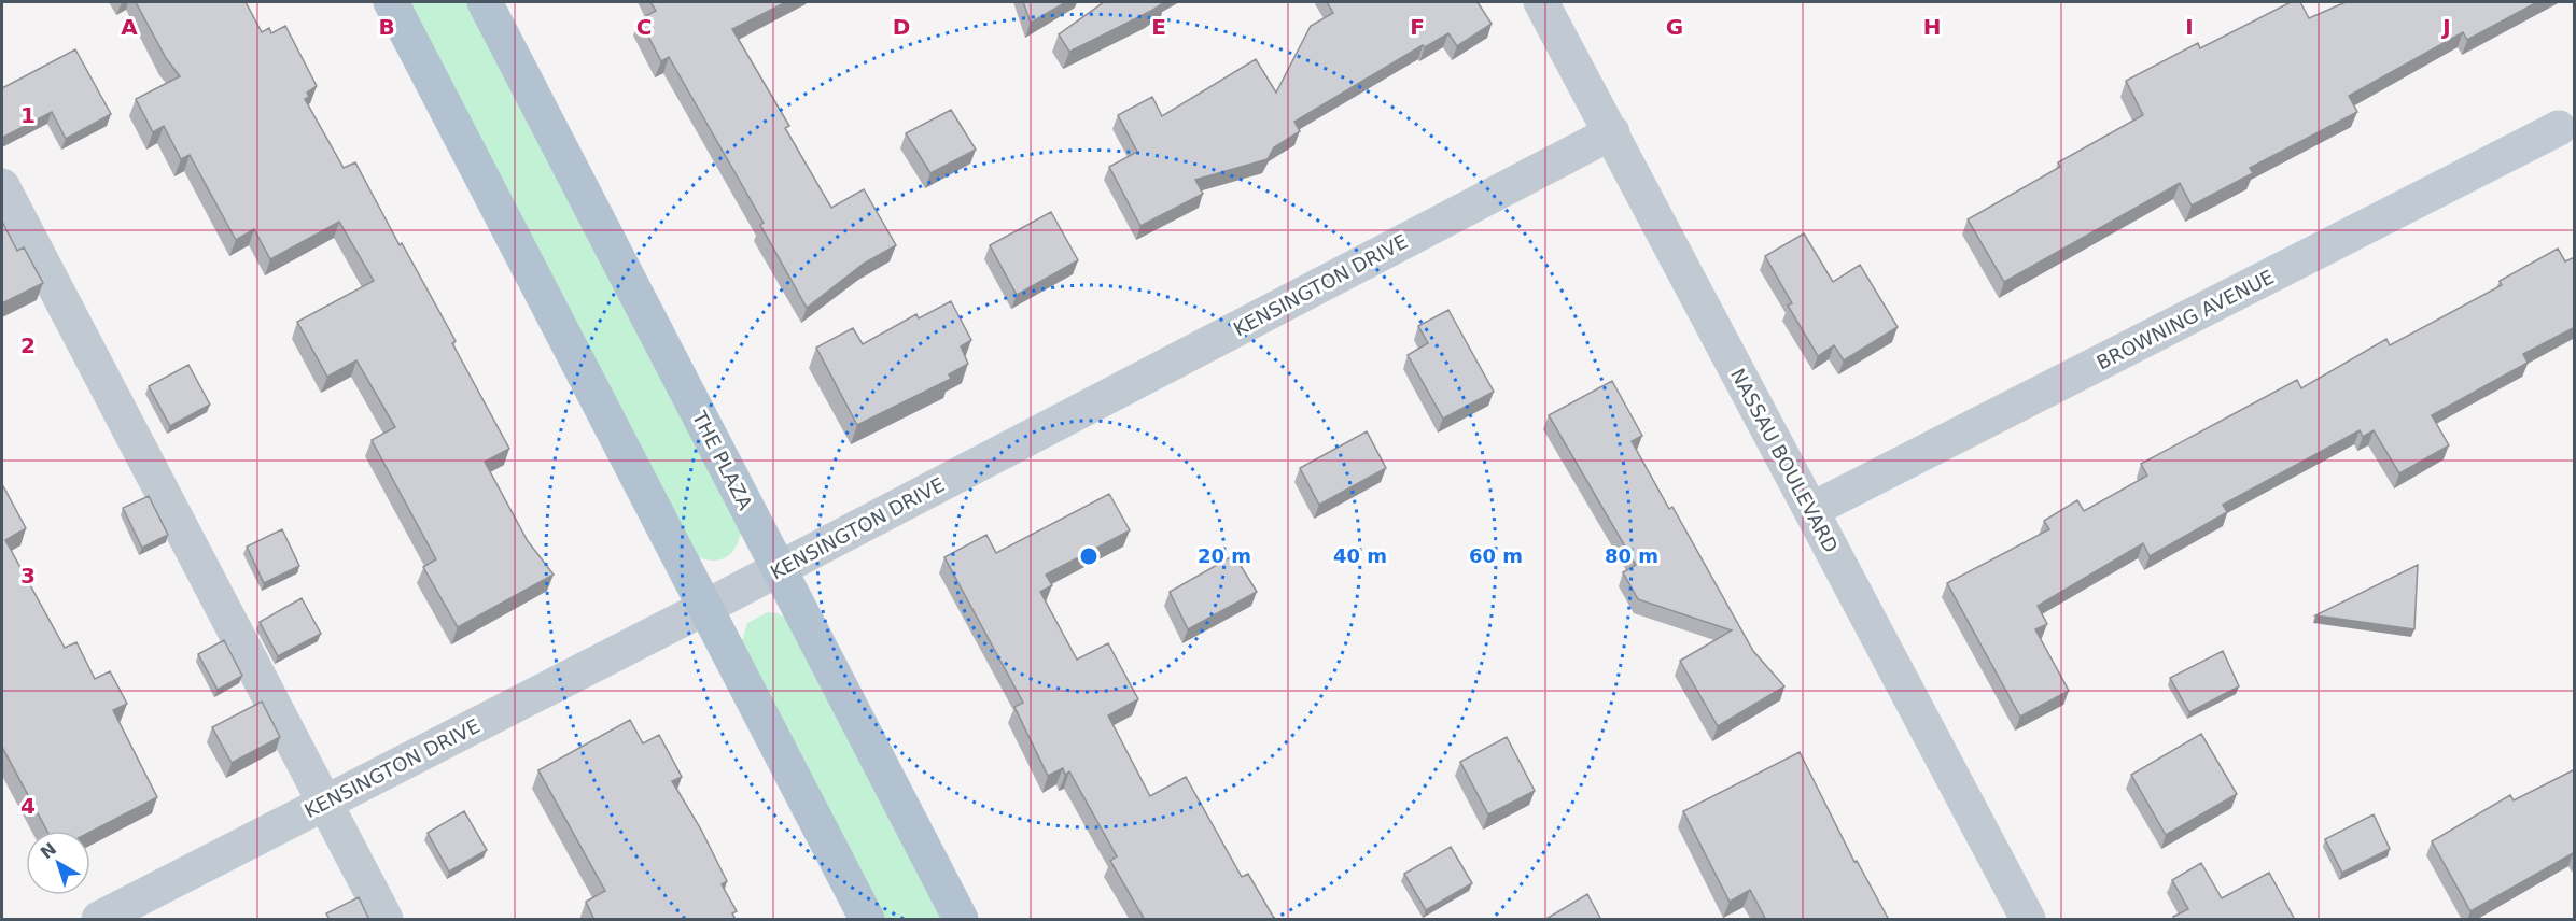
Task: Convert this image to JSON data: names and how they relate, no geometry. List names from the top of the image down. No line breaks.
{"streets":{"main road":["THE PLAZA"],"street":["KENSINGTON DRIVE","BROWNING AVENUE","NASSAU BOULEVARD"]},"crossings":[["KENSINGTON DRIVE","THE PLAZA"],["KENSINGTON DRIVE","NASSAU BOULEVARD"],["BROWNING AVENUE","NASSAU BOULEVARD"]],"north":"top left","grid":{"columns":["A","B","C","D","E","F","G","H","I","J"],"rows":["1","2","3","4"]},"rings":["20 m","40 m","60 m","80 m"]}
